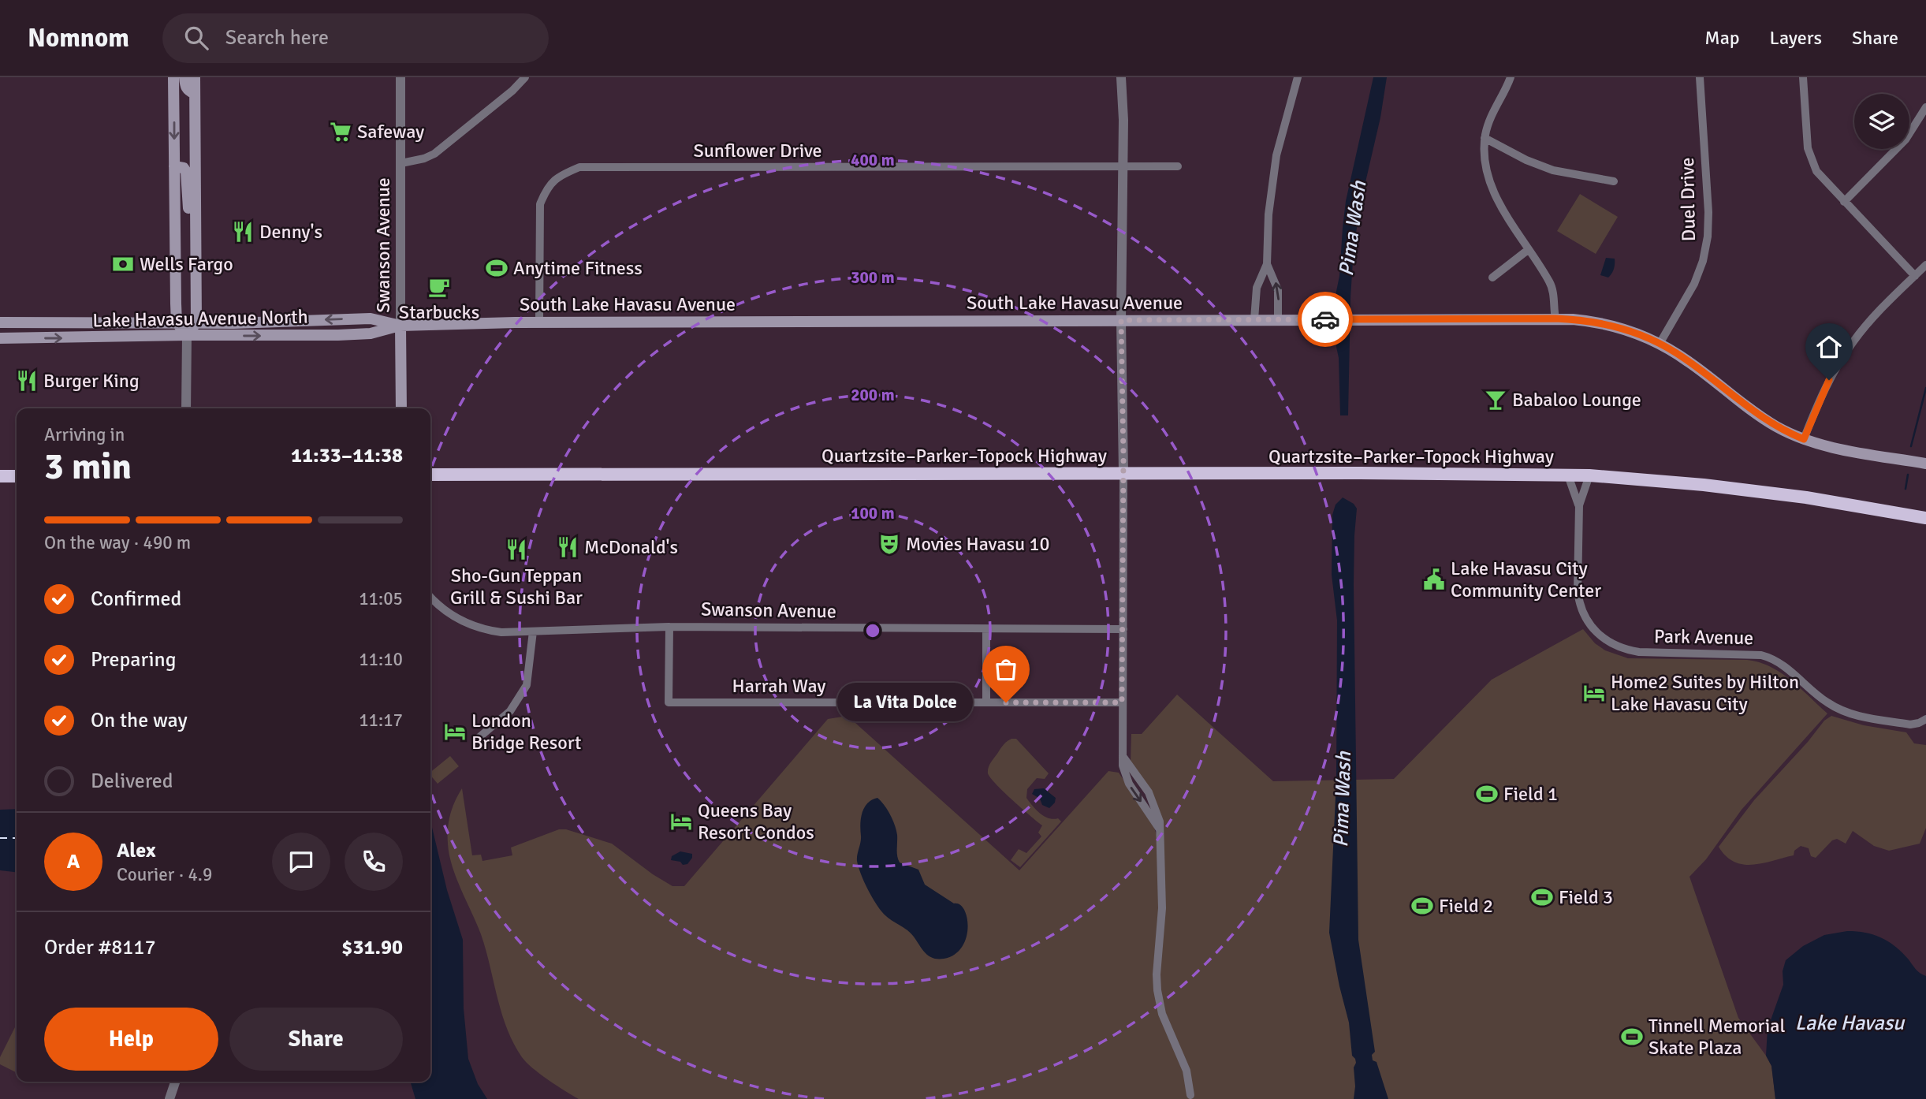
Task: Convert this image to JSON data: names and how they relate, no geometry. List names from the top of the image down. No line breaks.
{"streets":{"highway":["Quartzsite–Parker–Topock Highway"],"main road":["Swanson Avenue","South Lake Havasu Avenue","Lake Havasu Avenue North"],"street":["Sunflower Drive","Duel Drive","Park Avenue","Harrah Way"]},"crossings":[["Sunflower Drive","South Lake Havasu Avenue"],["Duel Drive","South Lake Havasu Avenue"],["Swanson Avenue","South Lake Havasu Avenue"],["Swanson Avenue","Lake Havasu Avenue North"],["Swanson Avenue","Harrah Way"],["South Lake Havasu Avenue","Lake Havasu Avenue North"],["Quartzsite–Parker–Topock Highway","Park Avenue"]],"water":["Pima Wash","Lake Havasu"],"places":{"supermarket":["Safeway"],"restaurant":["Denny's","Burger King","McDonald's","Sho-Gun Teppan Grill & Sushi Bar"],"bank":["Wells Fargo"],"sports":["Anytime Fitness","Field 1","Field 3","Field 2","Tinnell Memorial Skate Plaza"],"cafe":["Starbucks"],"bar":["Babaloo Lounge"],"theatre":["Movies Havasu 10"],"public building":["Lake Havasu City Community Center"],"hotel":["Home2 Suites by Hilton Lake Havasu City","London Bridge Resort","Queens Bay Resort Condos"],"other":["La Vita Dolce"]},"page":{"header":"Nomnom","search":"Search here","nav":["Map","Layers","Share"],"heading":["3 min","Arriving in","11:33–11:38"],"panel":["Alex","Courier · 4.9","Order #8117","$31.90"],"bar":"On the way · 490 m","list":[["Confirmed","11:05"],["Preparing","11:10"],["On the way","11:17"],"Delivered"],"bubble":"La Vita Dolce","round":"A","buttons":["Help","Share"]},"rings":["400 m","300 m","200 m","100 m"]}
